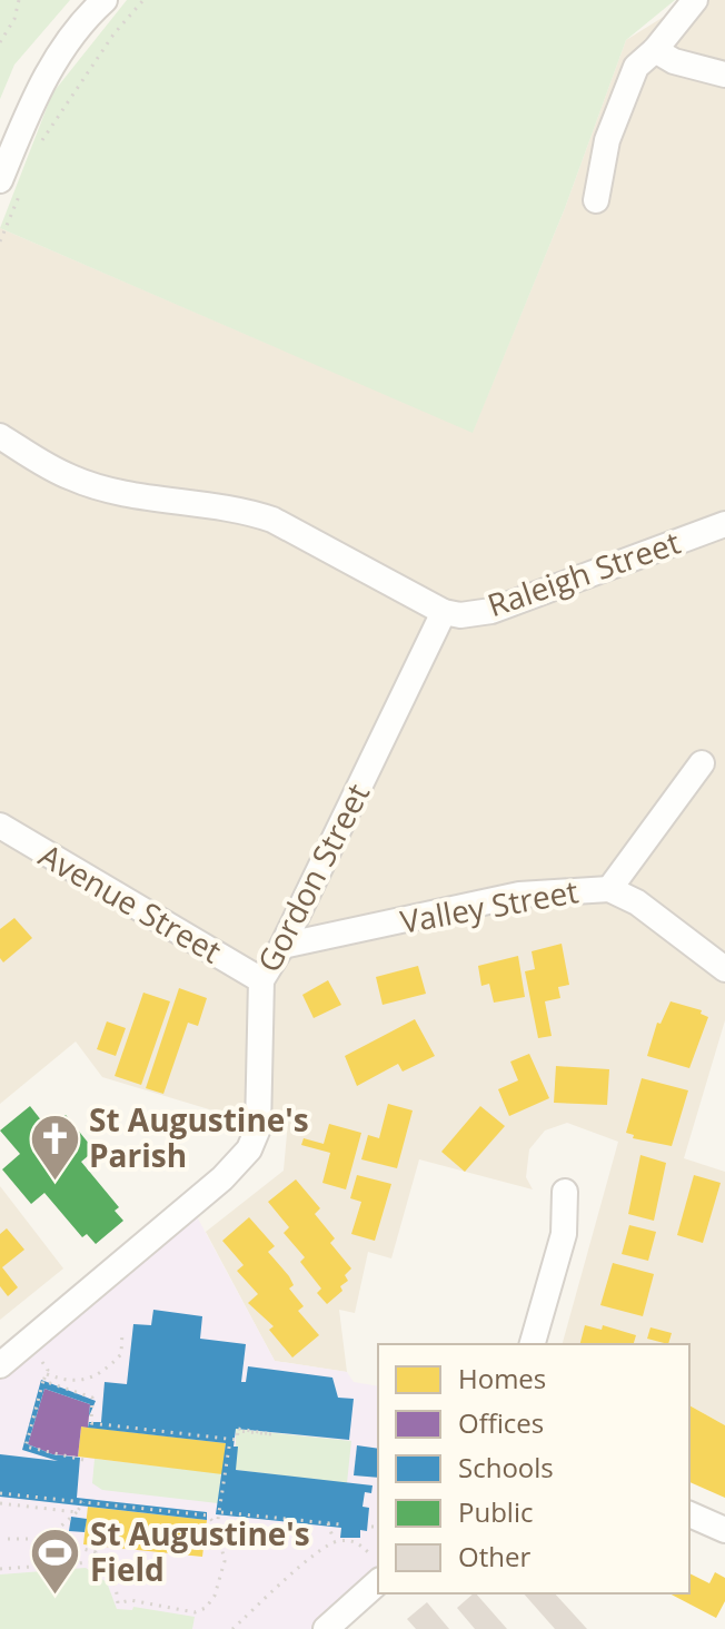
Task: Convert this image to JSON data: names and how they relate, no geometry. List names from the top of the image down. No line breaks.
{"streets":{"street":["Raleigh Street","Gordon Street","Avenue Street","Valley Street"]},"crossings":[["Raleigh Street","Gordon Street"],["Gordon Street","Avenue Street"],["Gordon Street","Valley Street"]],"places":{"church":["St Augustine's Parish"],"sports":["St Augustine's Field"]},"legend":["Homes","Offices","Schools","Public","Other"]}
